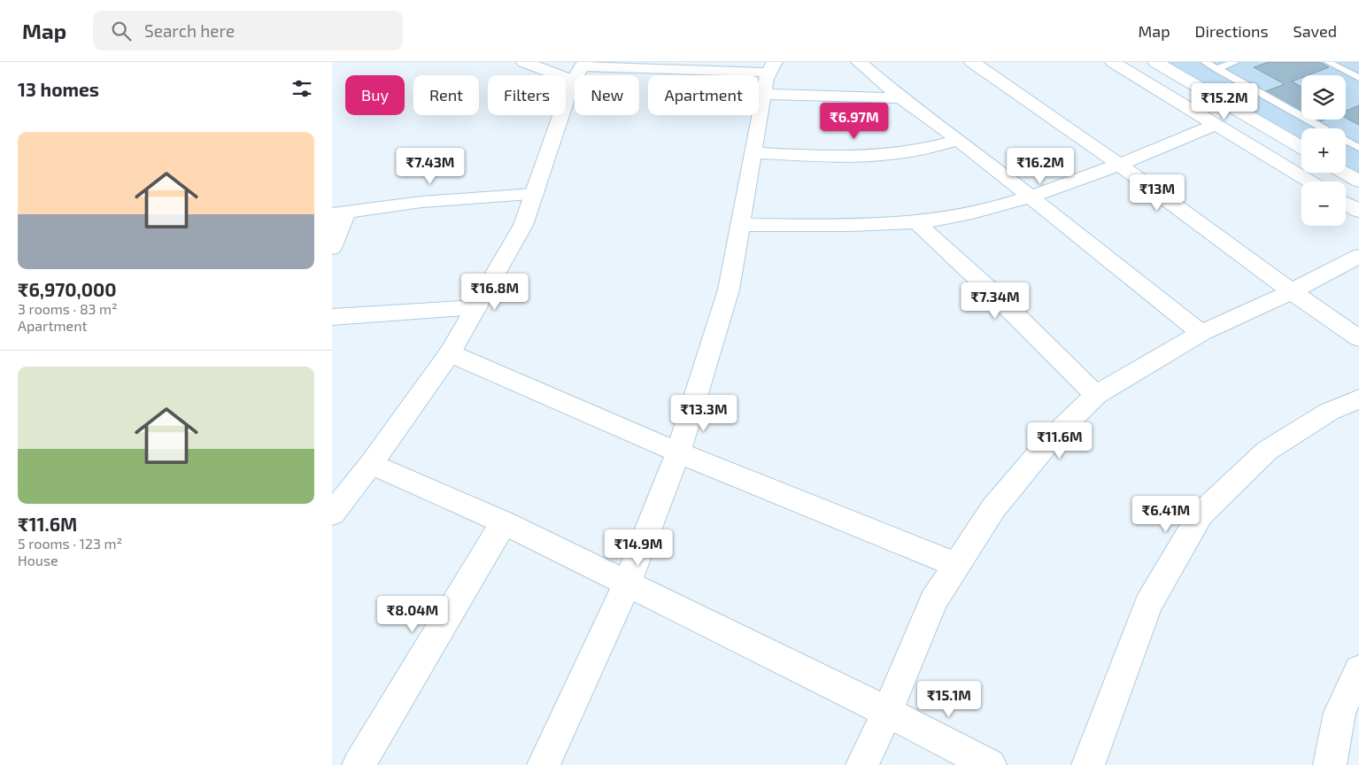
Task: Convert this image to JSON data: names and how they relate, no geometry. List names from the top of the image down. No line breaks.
{"page":{"header":"Map","search":"Search here","nav":["Map","Directions","Saved"],"heading":"13 homes","map_buttons":["+","−"],"chip":["Buy","Rent","Filters","New","Apartment"],"price":["₹15.2M","₹6.97M","₹7.43M","₹16.2M","₹13M","₹16.8M","₹7.34M","₹13.3M","₹11.6M","₹6.41M","₹14.9M","₹8.04M","₹15.1M"],"list":[{"name":"₹6,970,000","note":"3 rooms · 83 m² · Apartment"},{"name":"₹11.6M","note":"5 rooms · 123 m² · House"}]}}
